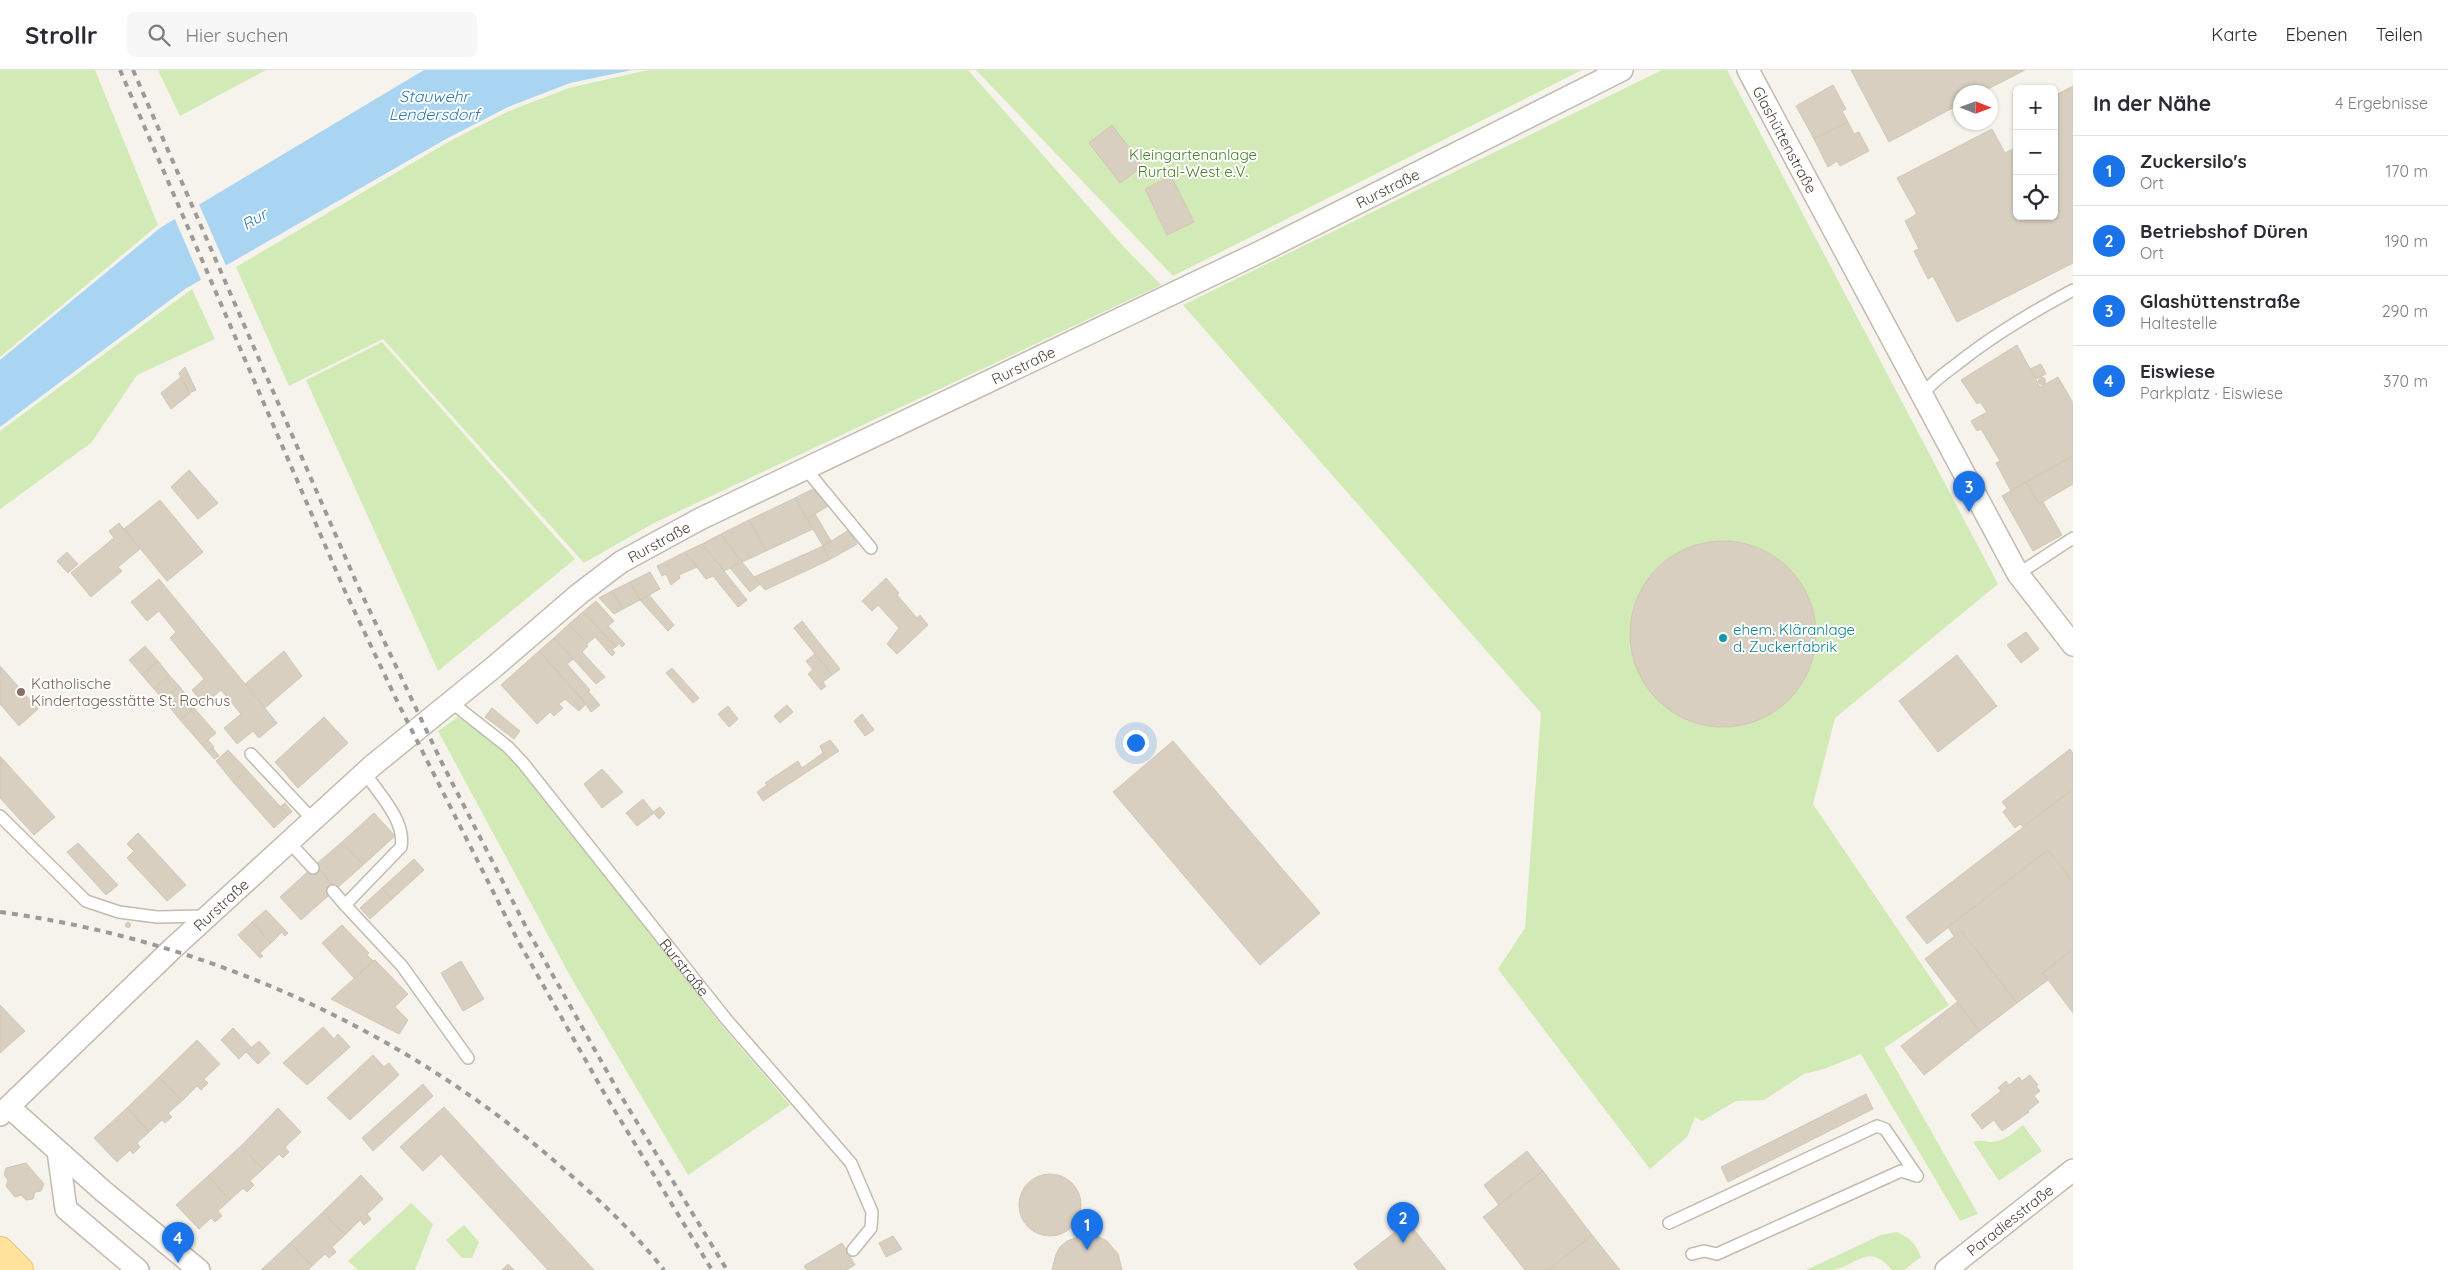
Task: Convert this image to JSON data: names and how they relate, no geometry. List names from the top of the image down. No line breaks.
{"streets":{"street":["Glashüttenstraße","Rurstraße","Paradiesstraße"]},"water":["Stauwehr Lendersdorf","Rur"],"parks":["Kleingartenanlage Rurtal-West e.V."],"places":["ehem. Kläranlage d. Zuckerfabrik","Katholische Kindertagesstätte St. Rochus"],"north":"right","page":{"header":"Strollr","search":"Hier suchen","nav":["Karte","Ebenen","Teilen"],"heading":["In der Nähe","4 Ergebnisse"],"map_buttons":["+","−"],"list":[{"mark":"1","name":"Zuckersilo's","note":"Ort","value":"170 m"},{"mark":"2","name":"Betriebshof Düren","note":"Ort","value":"190 m"},{"mark":"3","name":"Glashüttenstraße","note":"Haltestelle","value":"290 m"},{"mark":"4","name":"Eiswiese","note":"Parkplatz · Eiswiese","value":"370 m"}],"pins":["3","2","1","4"]}}
